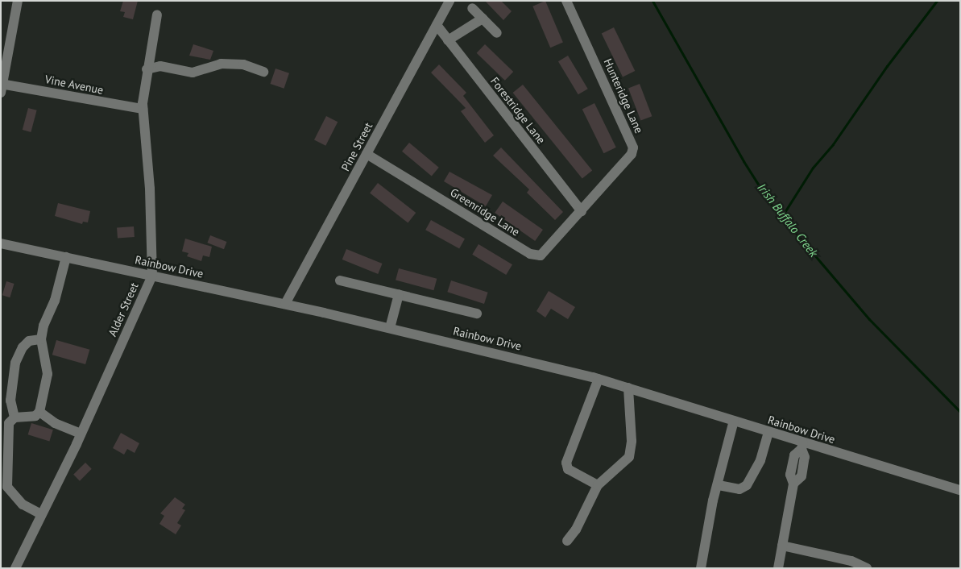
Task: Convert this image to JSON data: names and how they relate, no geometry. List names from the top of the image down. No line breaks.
{"streets":{"street":["Vine Avenue","Hunteridge Lane","Forestridge Lane","Pine Street","Greenridge Lane","Rainbow Drive","Alder Street"]},"crossings":[["Vine Avenue","Alder Street"],["Hunteridge Lane","Forestridge Lane"],["Hunteridge Lane","Greenridge Lane"],["Forestridge Lane","Pine Street"],["Forestridge Lane","Greenridge Lane"],["Pine Street","Greenridge Lane"],["Pine Street","Rainbow Drive"],["Rainbow Drive","Alder Street"]],"water":["Irish Buffalo Creek"]}
